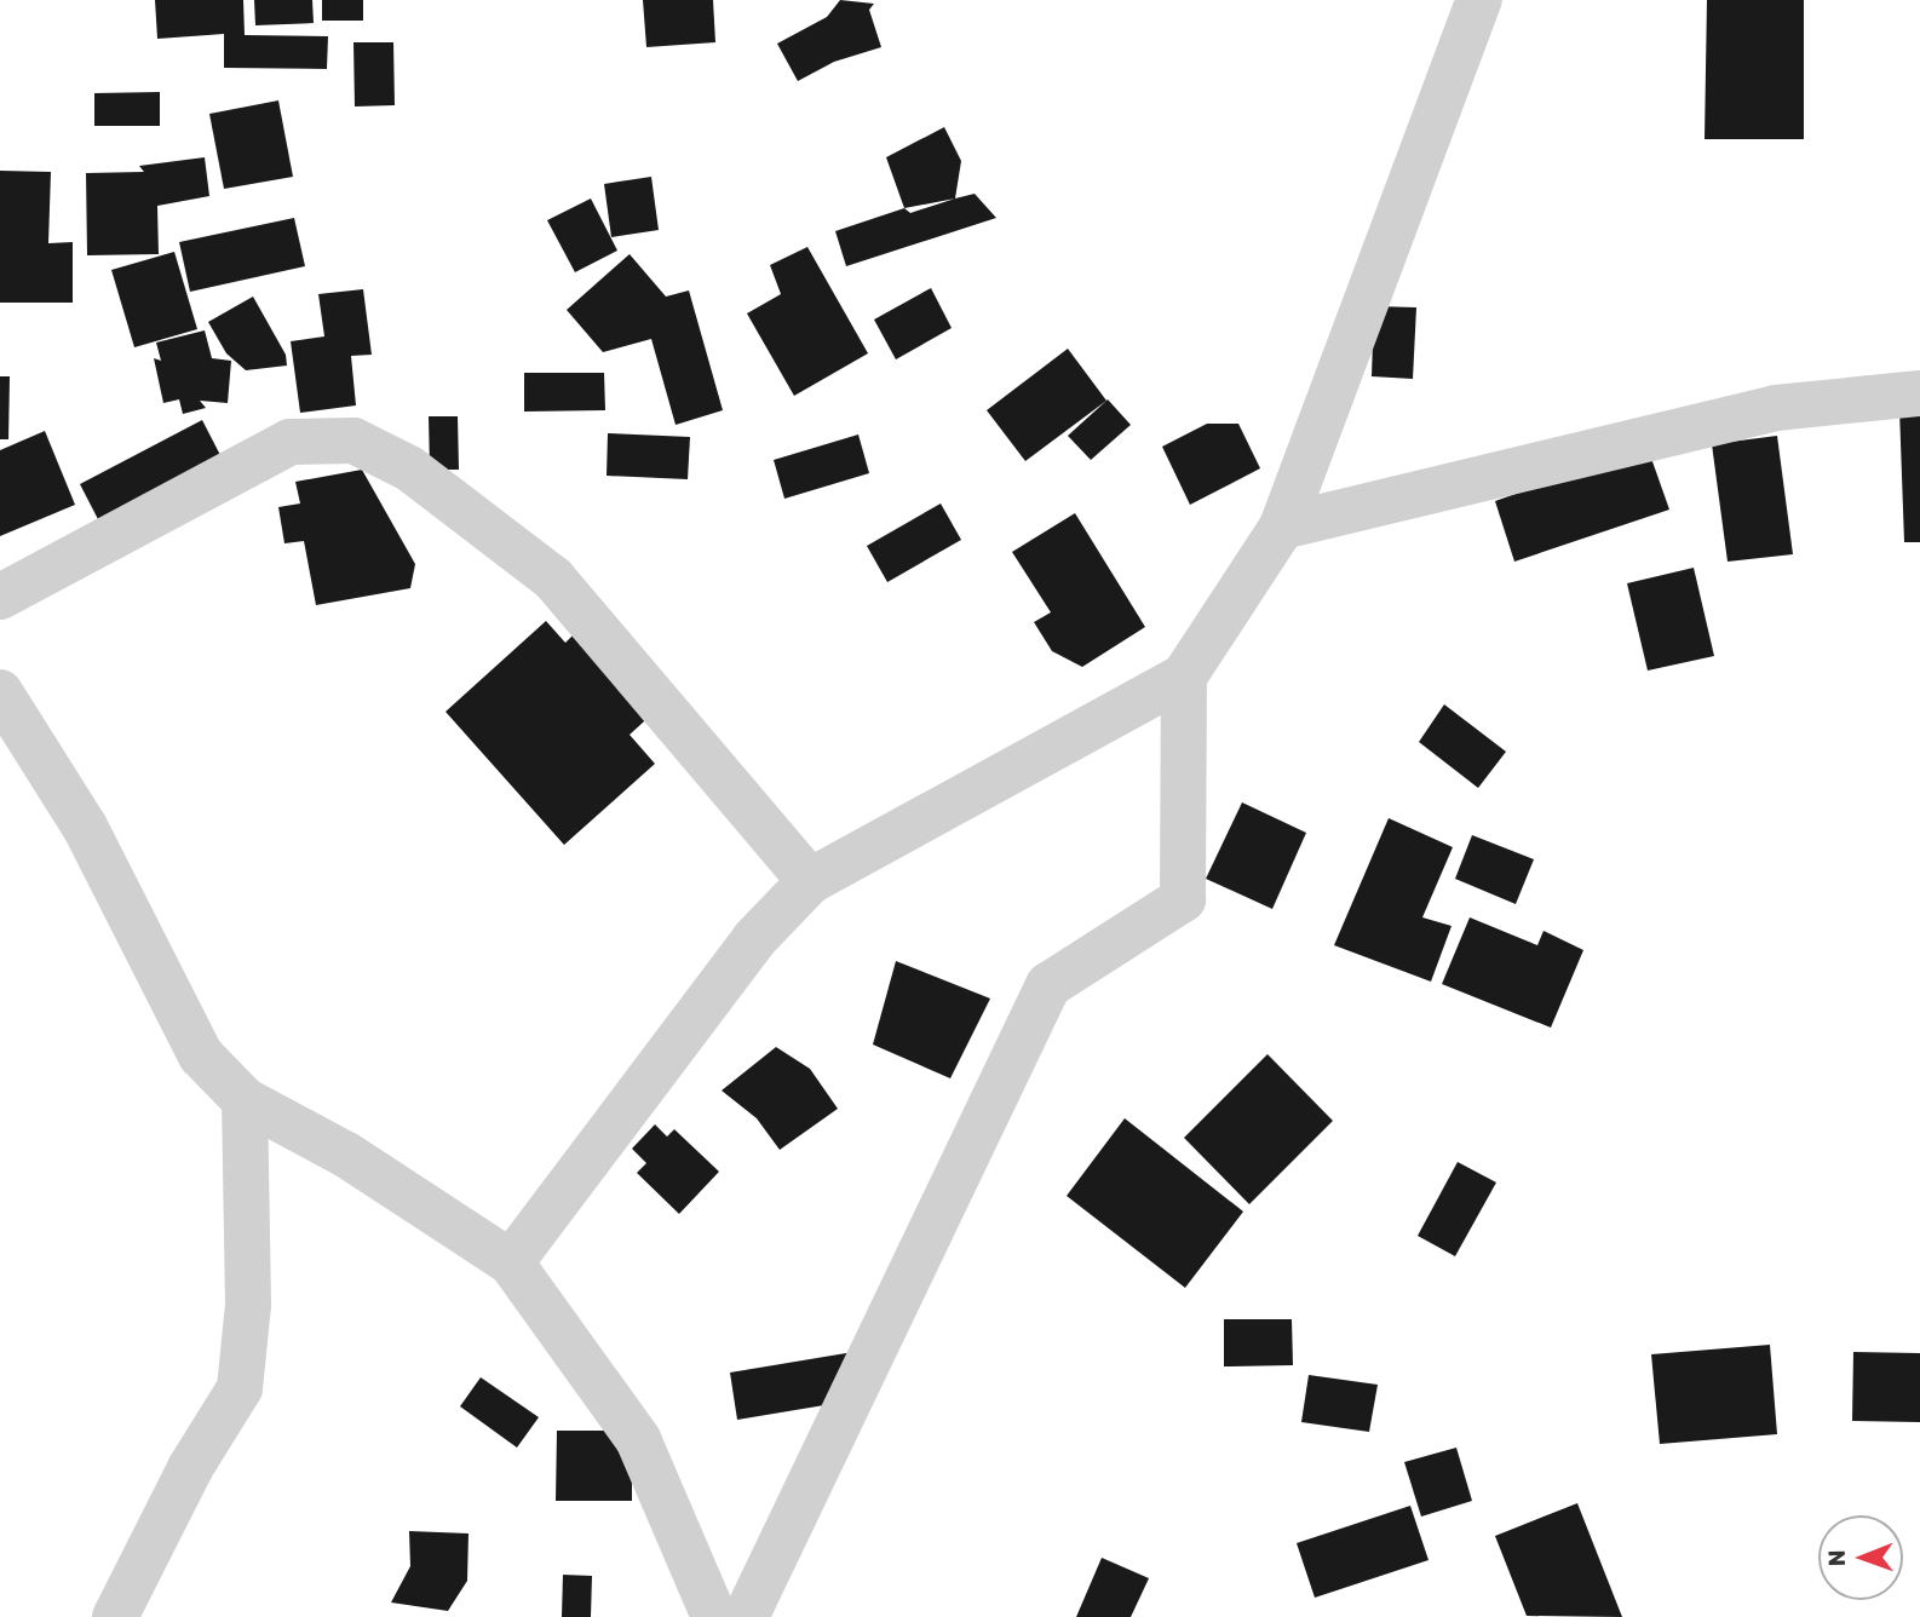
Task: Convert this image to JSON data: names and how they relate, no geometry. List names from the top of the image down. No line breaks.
{"north":"left"}
